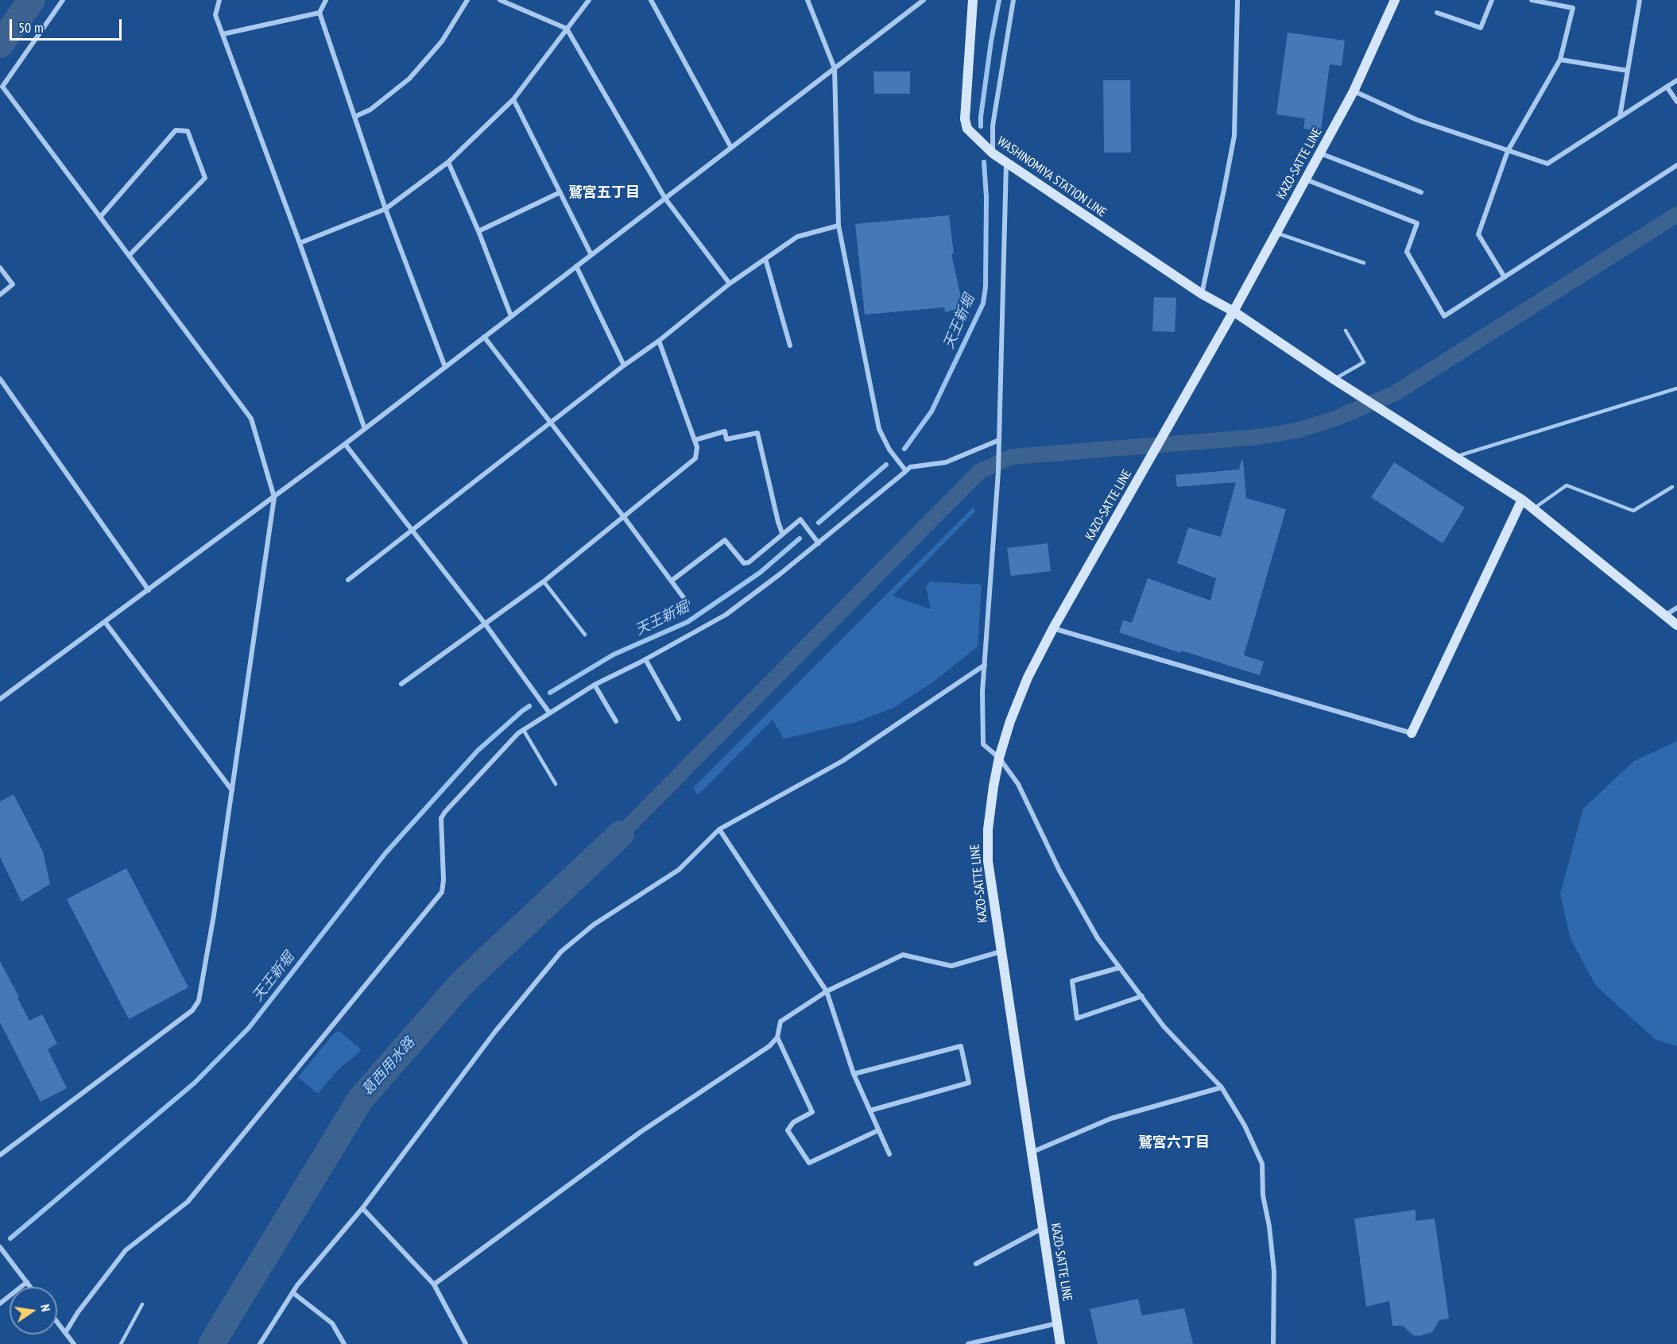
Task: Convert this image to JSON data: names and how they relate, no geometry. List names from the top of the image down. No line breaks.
{"streets":{"main road":["KAZO-SATTE LINE","WASHINOMIYA STATION LINE"]},"crossings":[["KAZO-SATTE LINE","WASHINOMIYA STATION LINE"]],"districts":["鷲宮五丁目","鷲宮六丁目"],"water":["天王新堀","葛西用水路"],"scale_bar":"50 m","north":"right"}
